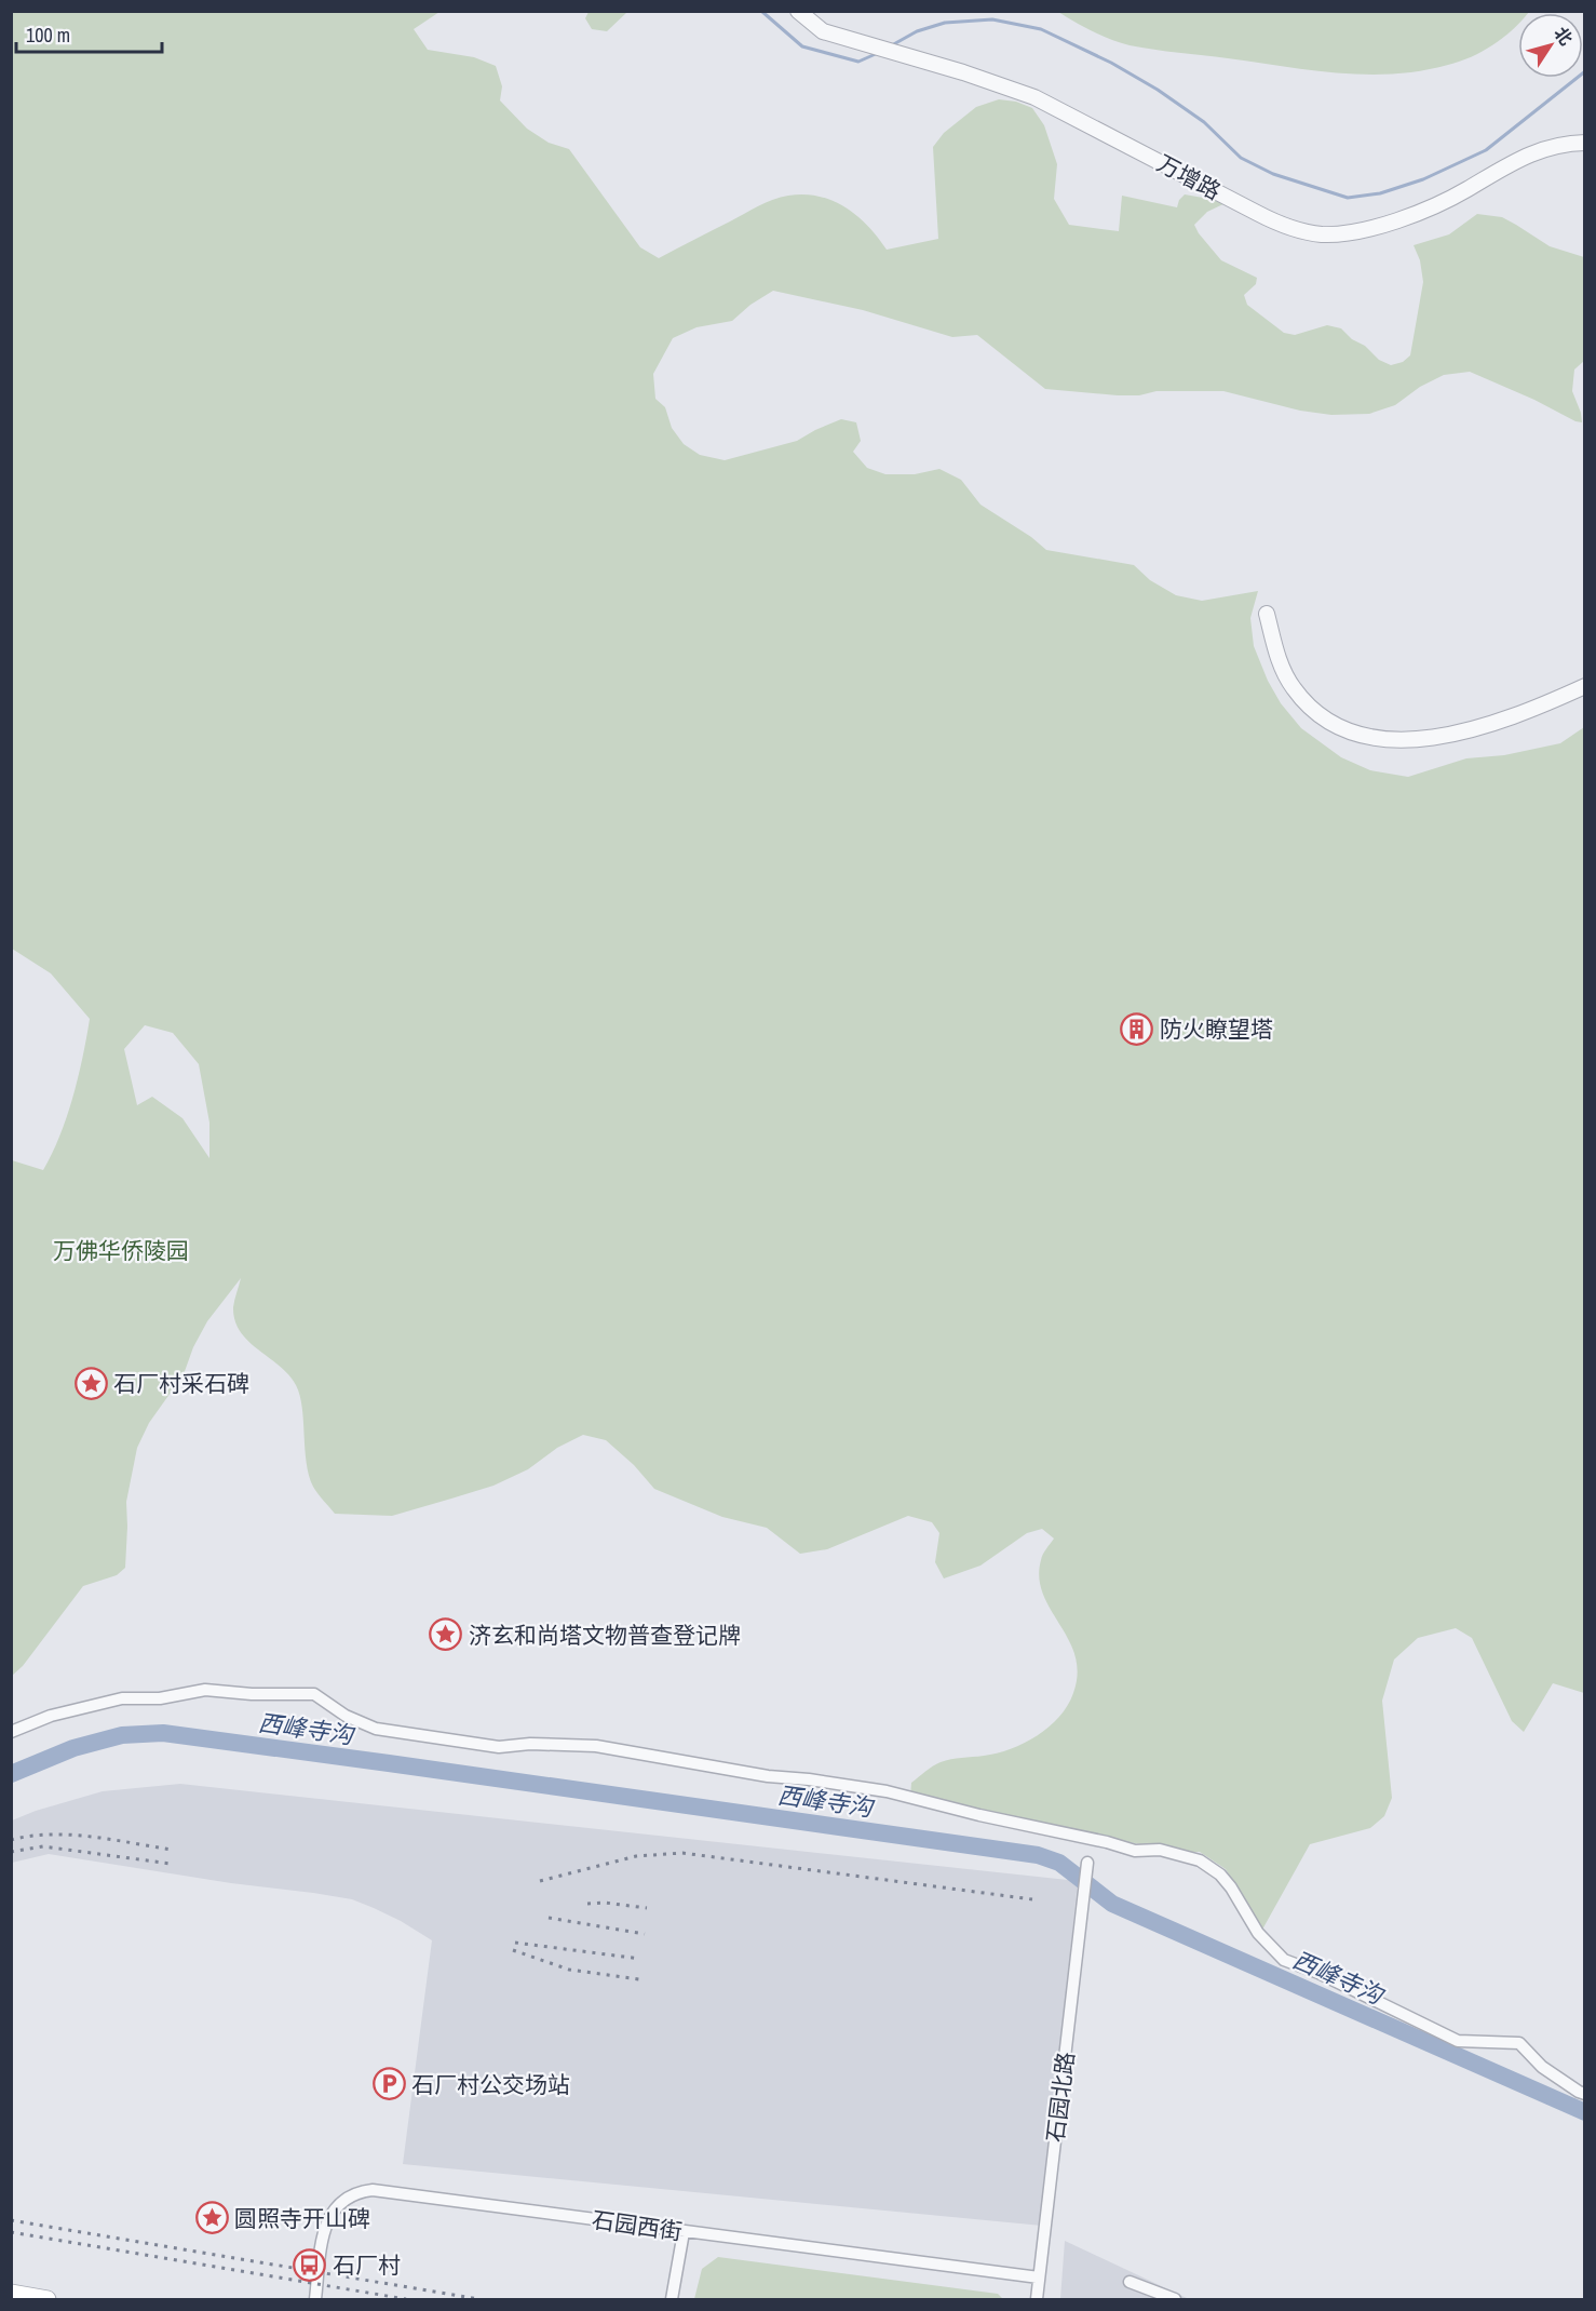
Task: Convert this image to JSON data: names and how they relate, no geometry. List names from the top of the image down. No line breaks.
{"streets":{"street":["万增路","石园北路","石园西街"]},"crossings":[["石园北路","石园西街"]],"water":["西峰寺沟"],"parks":["万佛华侨陵园"],"places":{"building":["防火瞭望塔"],"place":["石厂村采石碑","济玄和尚塔文物普查登记牌","圆照寺开山碑"],"parking":["石厂村公交场站"],"bus stop":["石厂村"]},"scale_bar":"100 m","north":"top right"}
